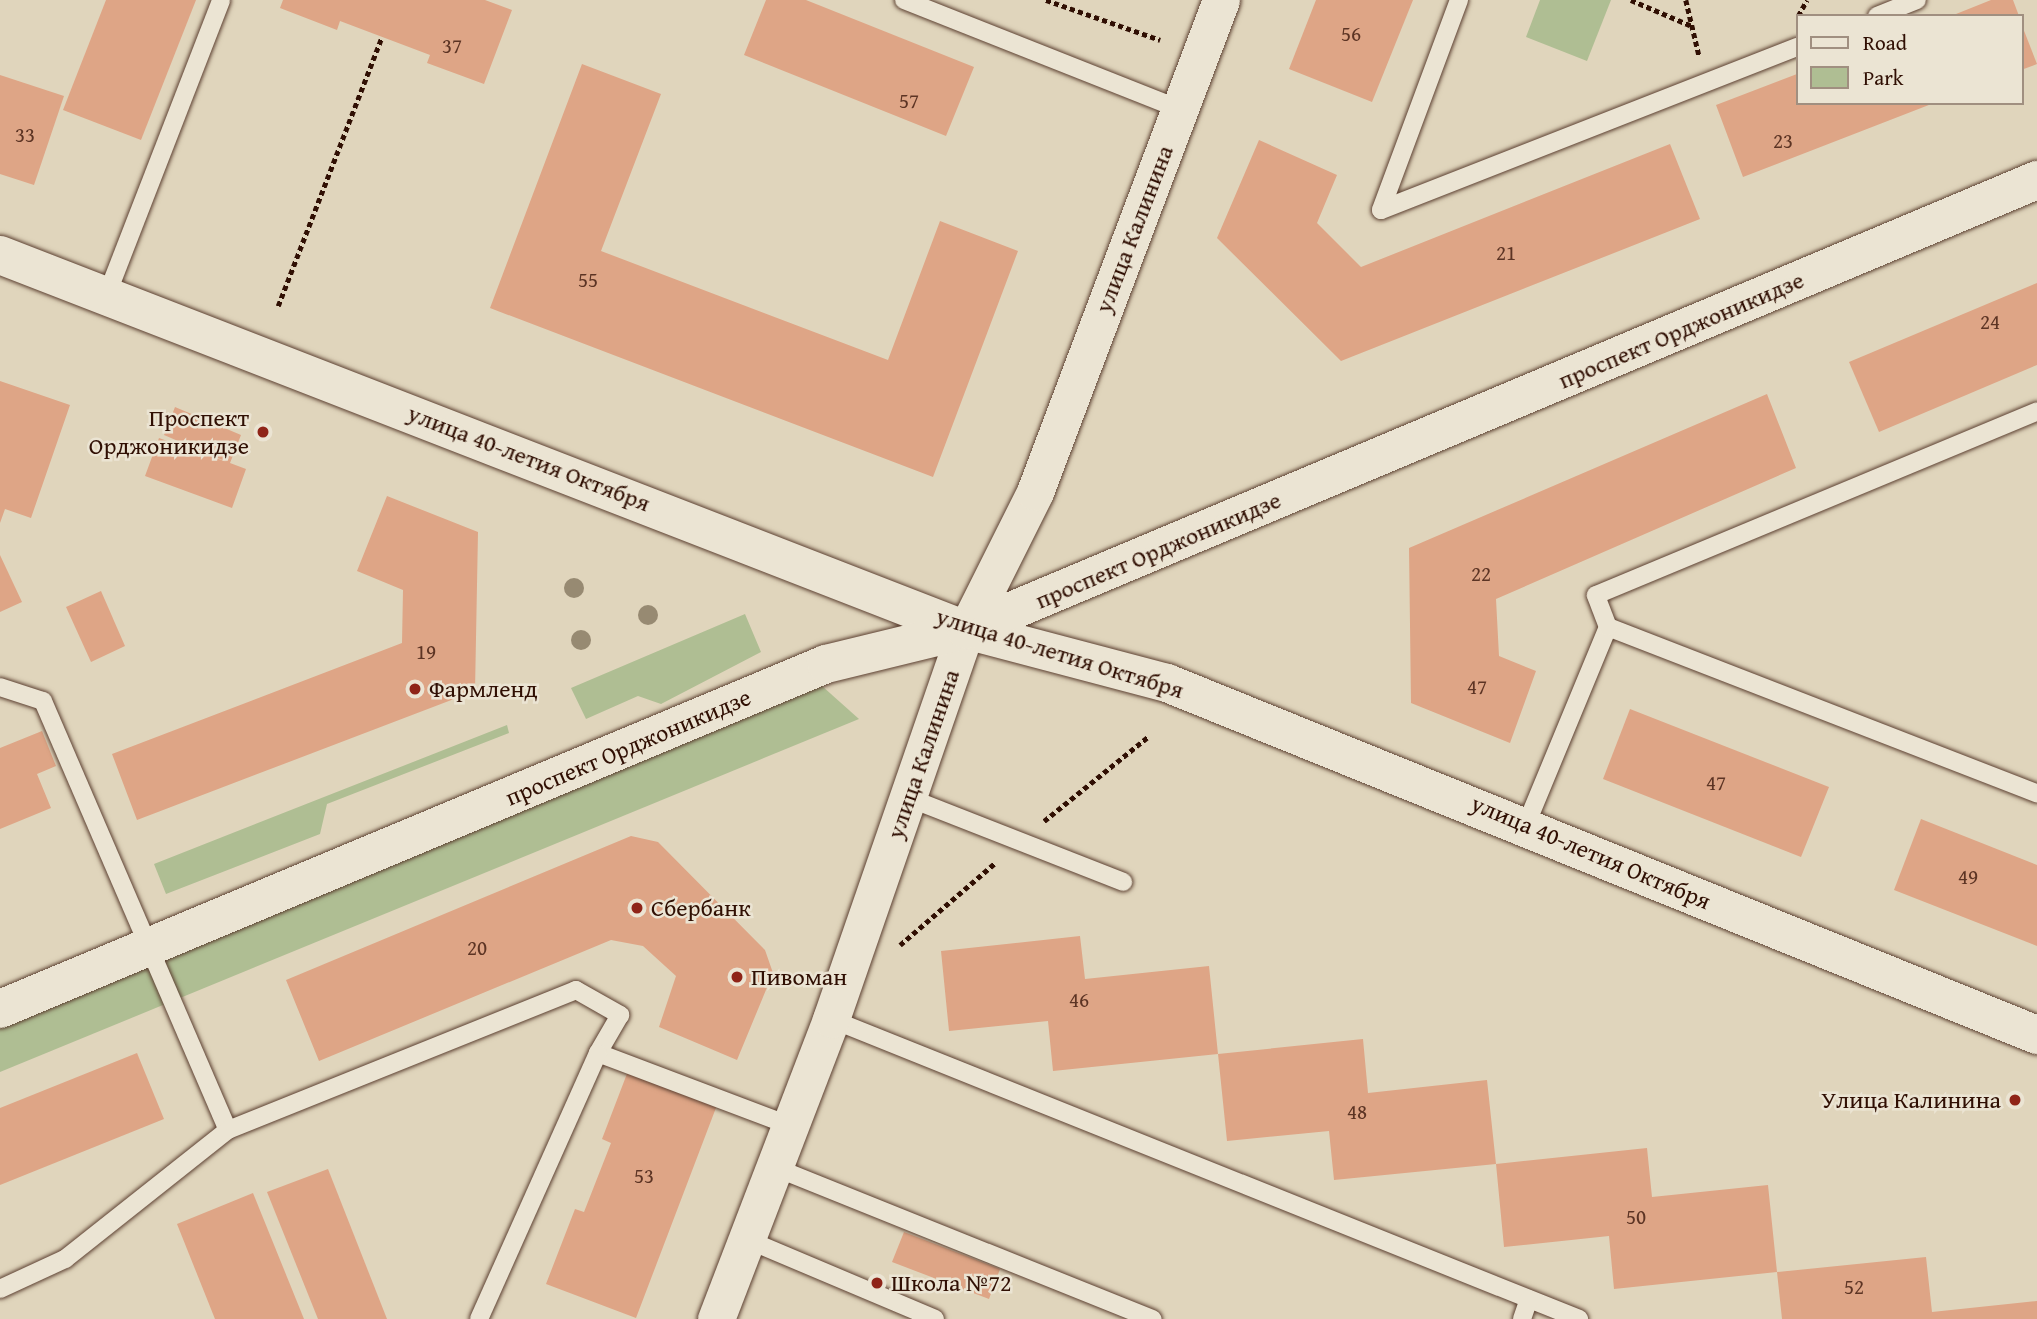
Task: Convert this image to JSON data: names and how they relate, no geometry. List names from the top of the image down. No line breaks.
{"streets":{"street":["улица Калинина","проспект Орджоникидзе","улица 40-летия Октября"]},"crossings":[["улица Калинина","проспект Орджоникидзе"],["улица Калинина","улица 40-летия Октября"],["проспект Орджоникидзе","улица 40-летия Октября"]],"places":["Проспект Орджоникидзе","Фармленд","Сбербанк","Пивоман","Улица Калинина","Школа №72"],"house_numbers":["56","37","57","33","23","21","55","24","22","19","47","47","49","20","46","48","53","50","52"],"legend":["Road","Park"]}
